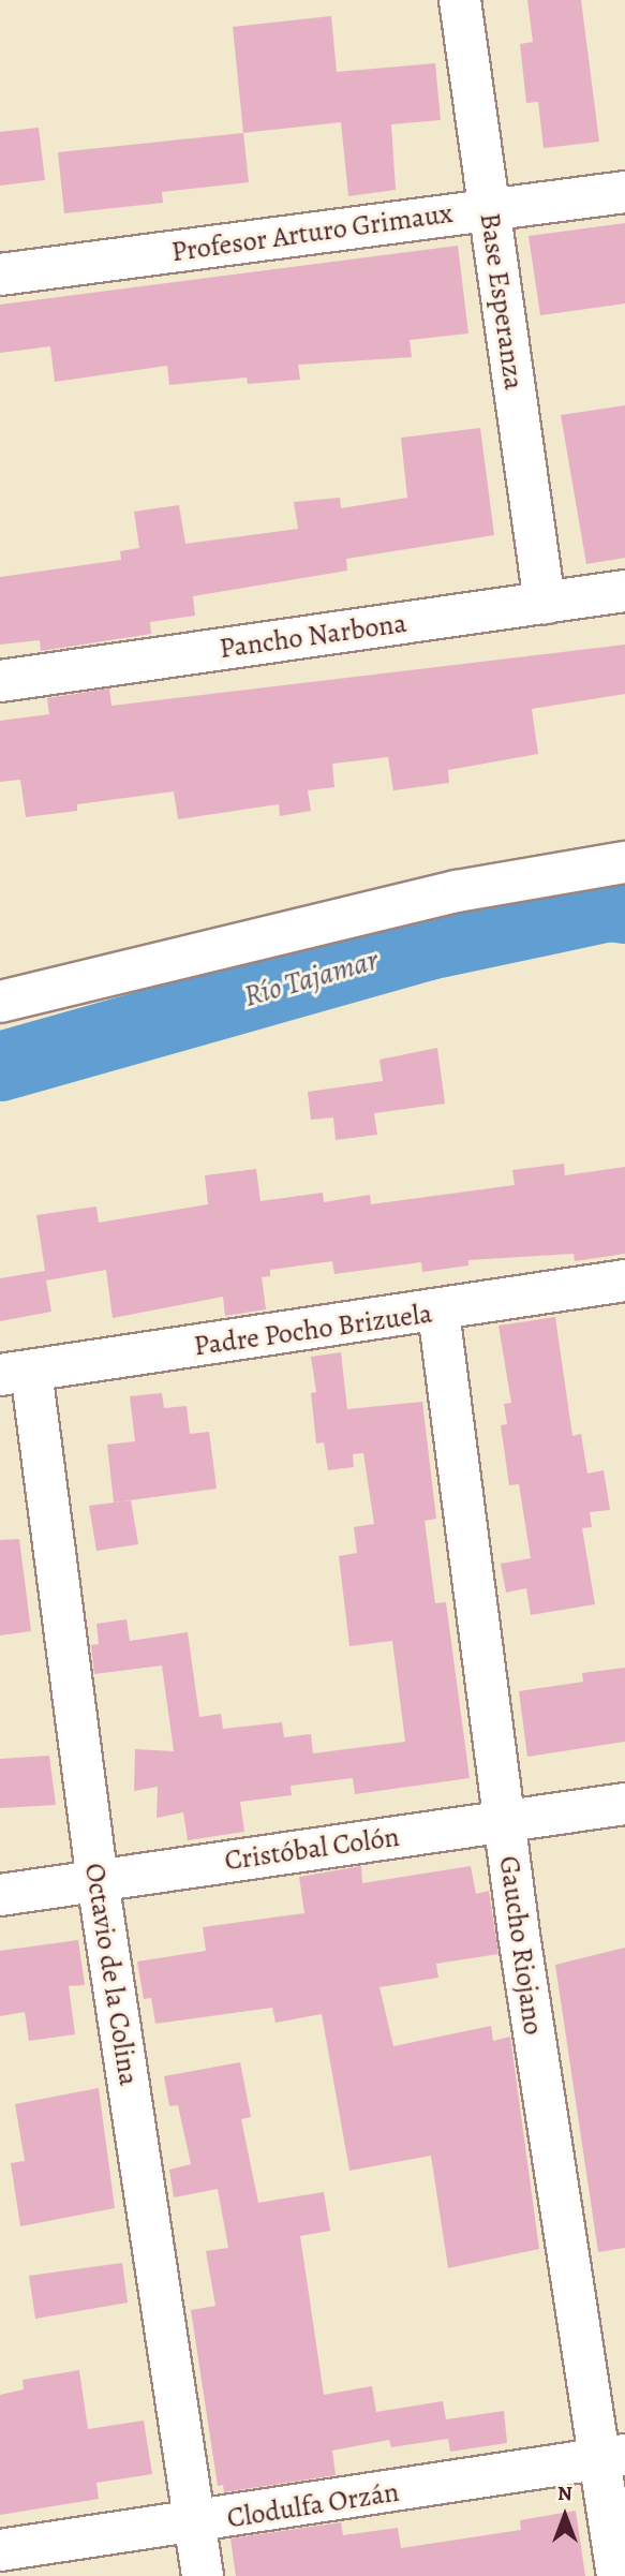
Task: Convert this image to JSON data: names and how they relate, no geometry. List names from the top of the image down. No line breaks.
{"streets":{"street":["Profesor Arturo Grimaux","Base Esperanza","Pancho Narbona","Padre Pocho Brizuela","Cristóbal Colón","Gaucho Riojano","Octavio de la Colina","Clodulfa Orzán"]},"crossings":[["Profesor Arturo Grimaux","Base Esperanza"],["Base Esperanza","Pancho Narbona"],["Padre Pocho Brizuela","Gaucho Riojano"],["Padre Pocho Brizuela","Octavio de la Colina"],["Cristóbal Colón","Gaucho Riojano"],["Cristóbal Colón","Octavio de la Colina"],["Gaucho Riojano","Clodulfa Orzán"],["Octavio de la Colina","Clodulfa Orzán"]],"water":["Río Tajamar"],"north":"top"}
